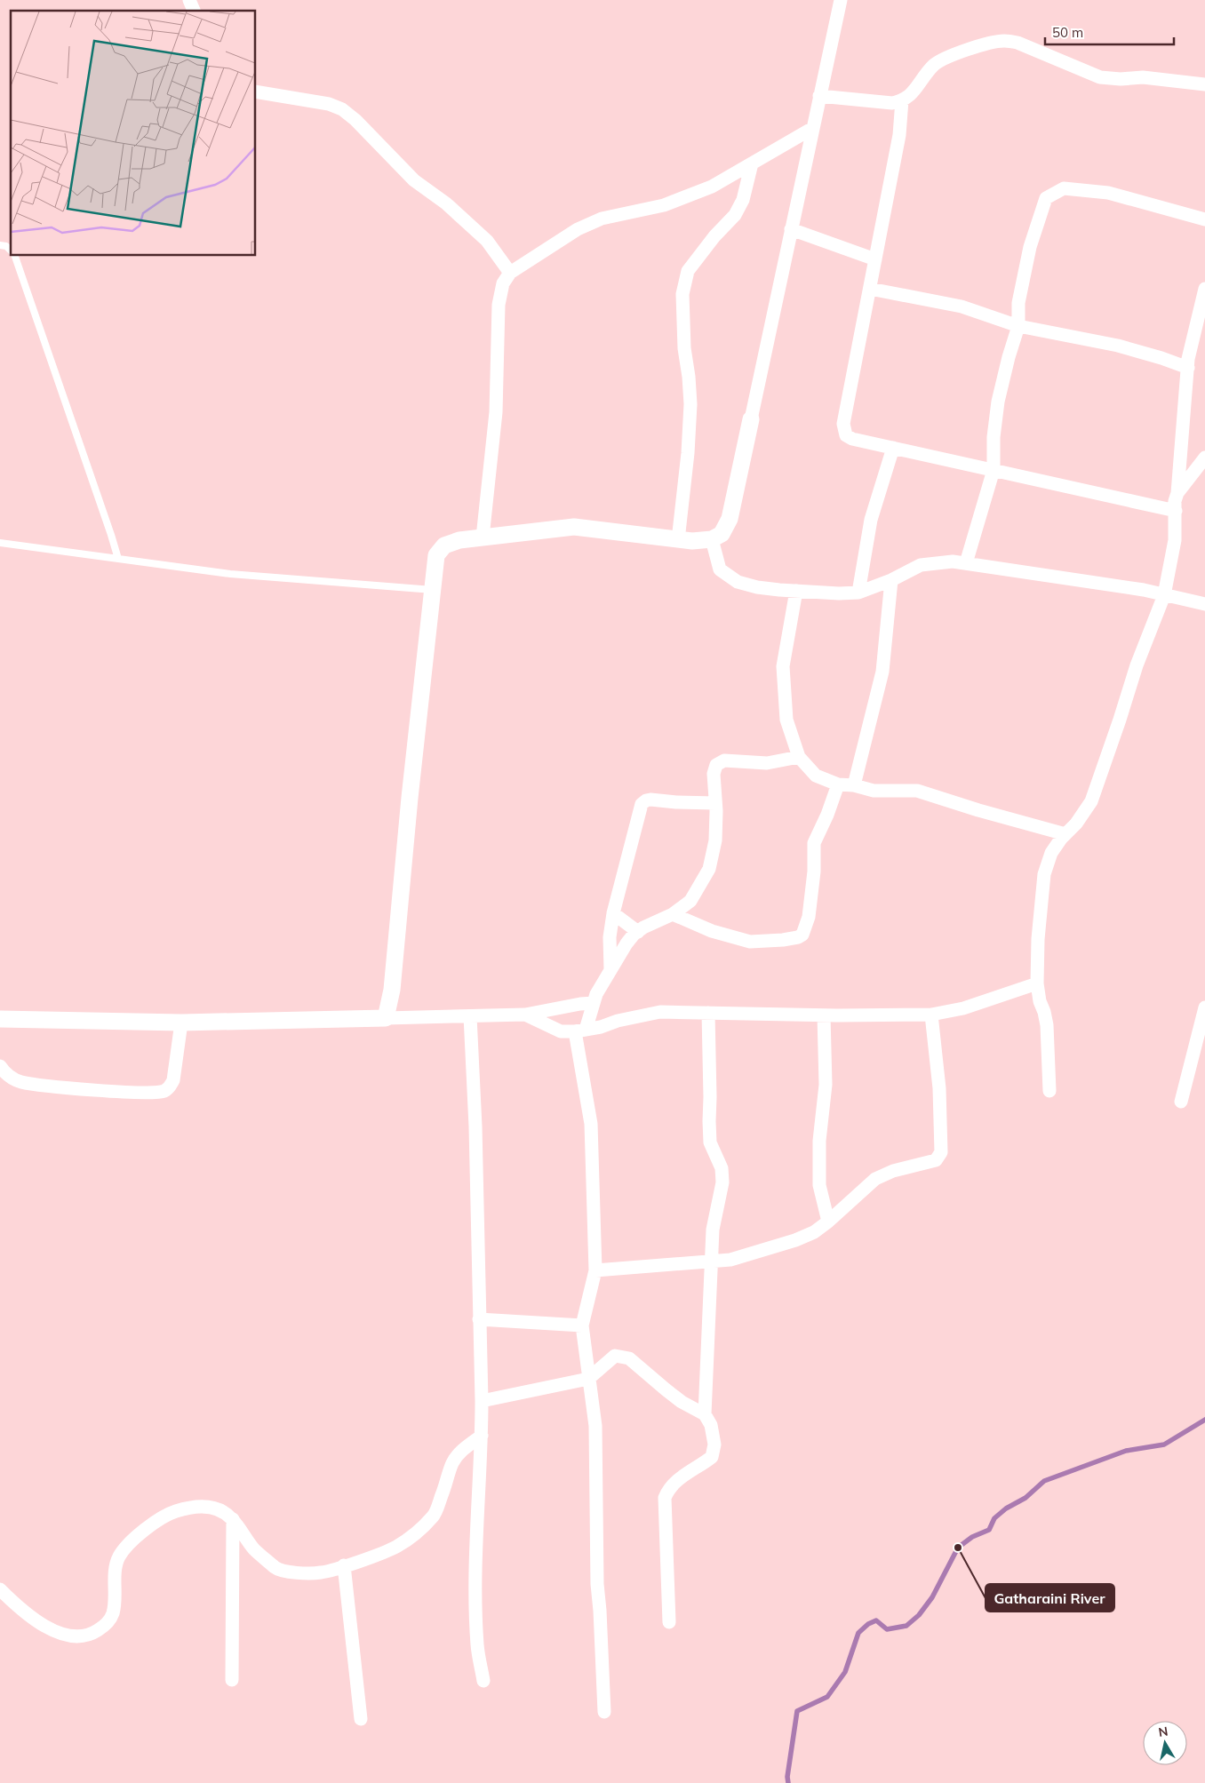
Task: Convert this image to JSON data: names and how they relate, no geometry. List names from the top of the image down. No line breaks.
{"places":["Gatharaini River"],"scale_bar":"50 m","north":"top"}
